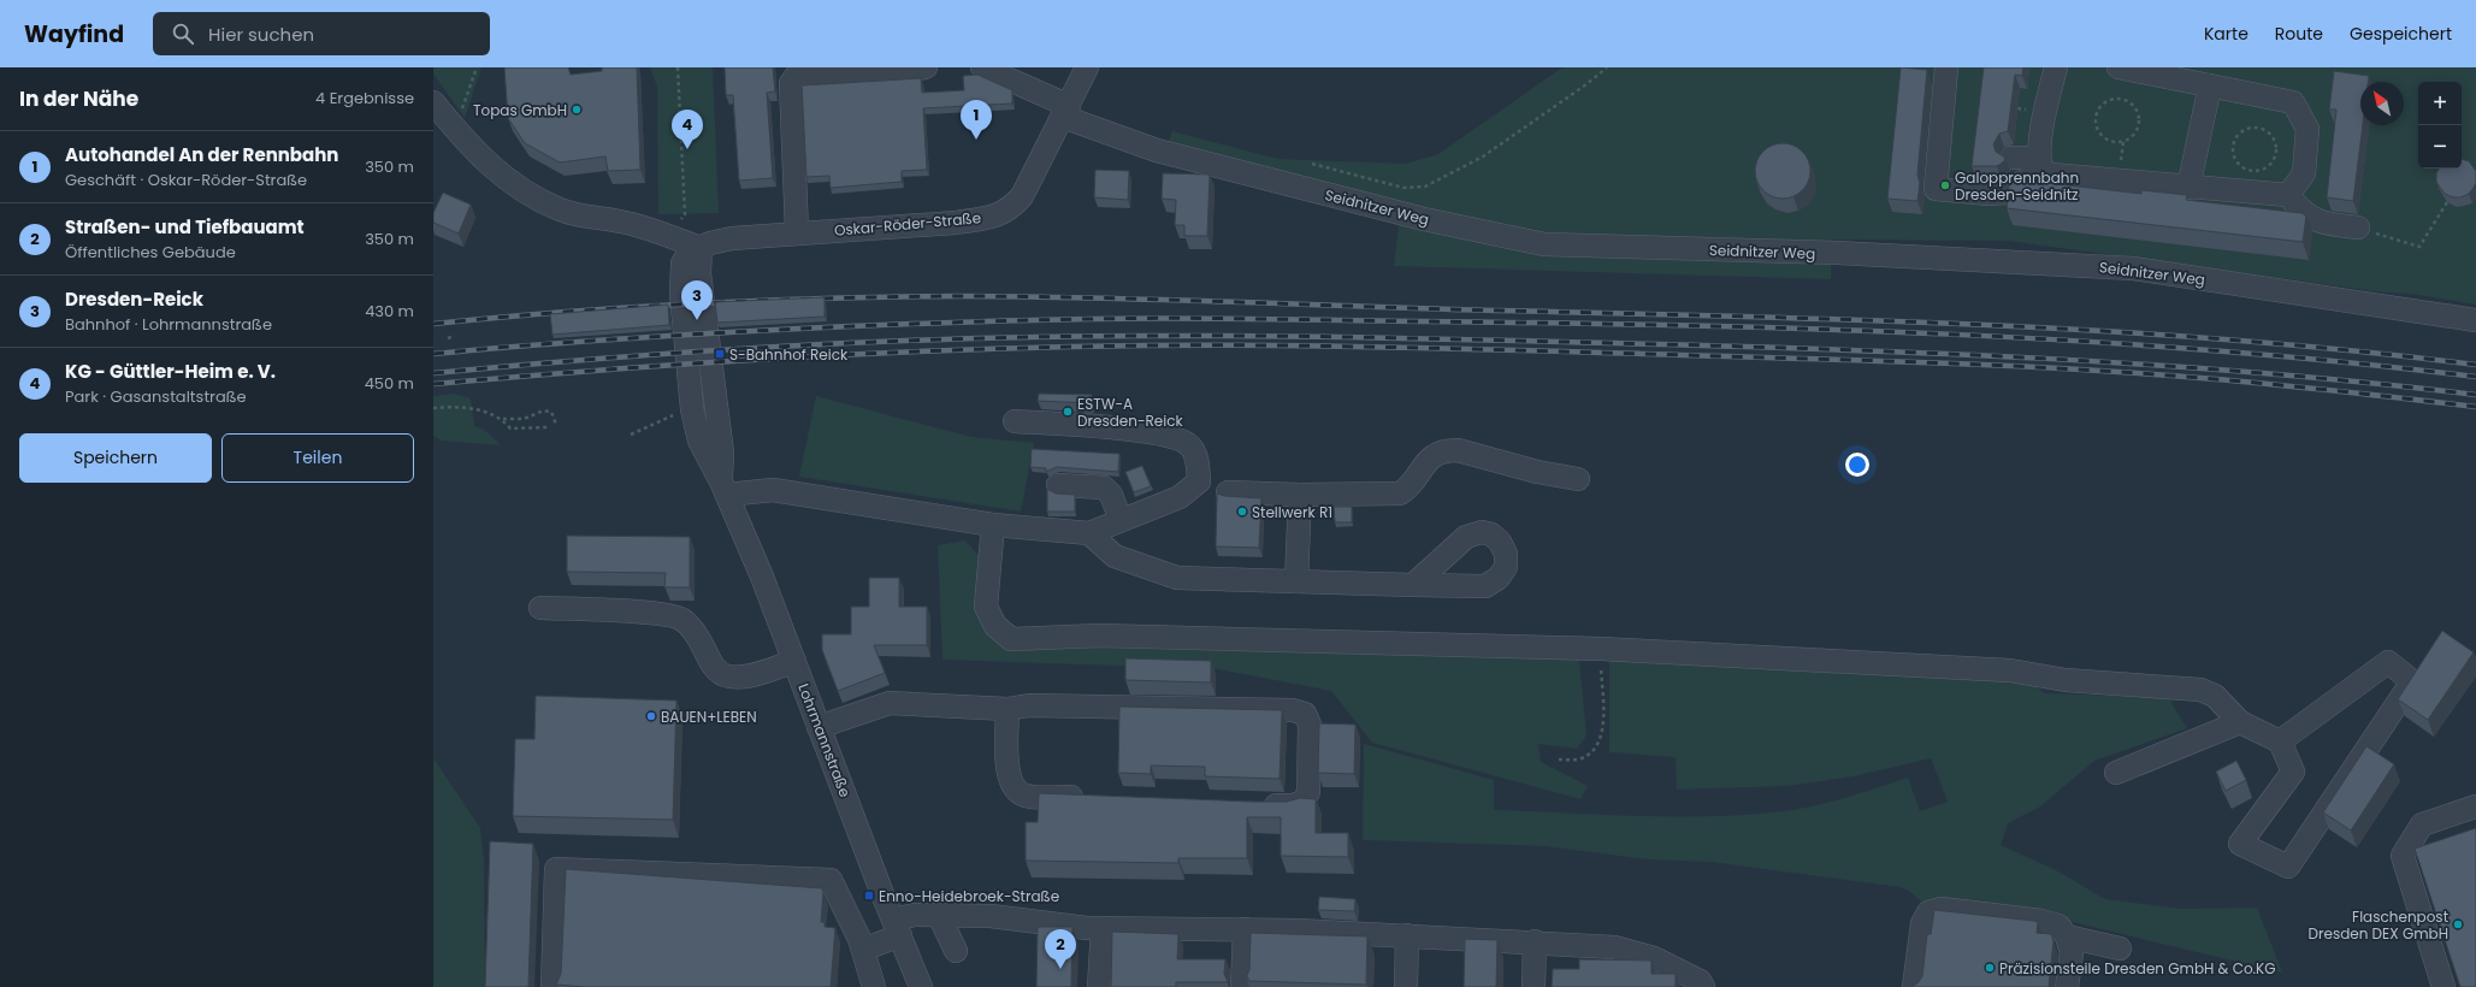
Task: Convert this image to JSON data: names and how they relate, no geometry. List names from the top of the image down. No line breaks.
{"streets":{"street":["Seidnitzer Weg","Oskar-Röder-Straße","Lohrmannstraße"]},"crossings":[["Seidnitzer Weg","Oskar-Röder-Straße"],["Oskar-Röder-Straße","Lohrmannstraße"]],"places":{"other":["Topas GmbH","Galopprennbahn Dresden-Seidnitz","ESTW-A Dresden-Reick","Stellwerk R1","BAUEN+LEBEN","Flaschenpost Dresden DEX GmbH","Präzisionsteile Dresden GmbH & Co.KG"],"transit":["S-Bahnhof Reick","Enno-Heidebroek-Straße"]},"north":"top left","page":{"header":"Wayfind","search":"Hier suchen","nav":["Karte","Route","Gespeichert"],"heading":["In der Nähe","4 Ergebnisse"],"map_buttons":["+","−"],"pins":["1","4","3","2"],"list":[{"mark":"1","name":"Autohandel An der Rennbahn","note":"Geschäft · Oskar-Röder-Straße","value":"350 m"},{"mark":"2","name":"Straßen- und Tiefbauamt","note":"Öffentliches Gebäude","value":"350 m"},{"mark":"3","name":"Dresden-Reick","note":"Bahnhof · Lohrmannstraße","value":"430 m"},{"mark":"4","name":"KG - Güttler-Heim e. V.","note":"Park · Gasanstaltstraße","value":"450 m"}],"buttons":["Speichern","Teilen"]}}
